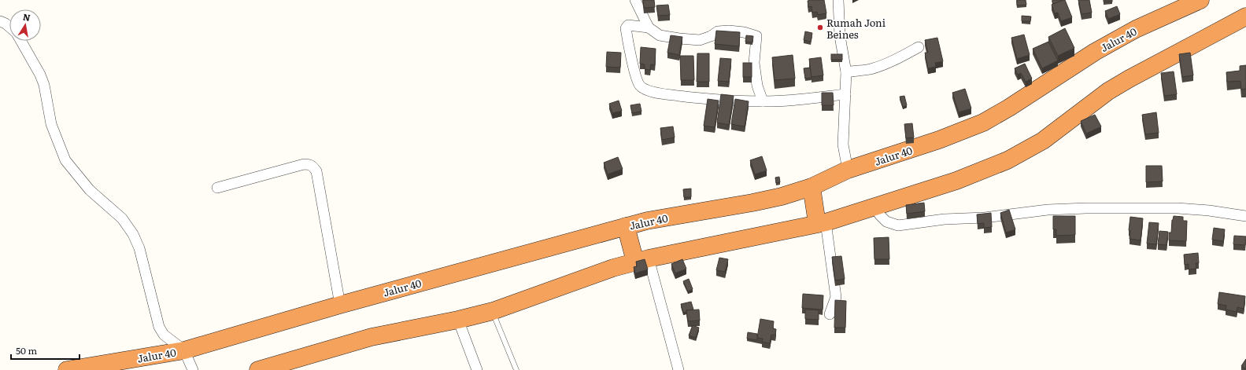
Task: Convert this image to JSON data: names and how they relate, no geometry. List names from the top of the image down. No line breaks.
{"streets":{"highway":["Jalur 40"]},"places":["Rumah Joni Beines"],"scale_bar":"50 m","north":"top"}
